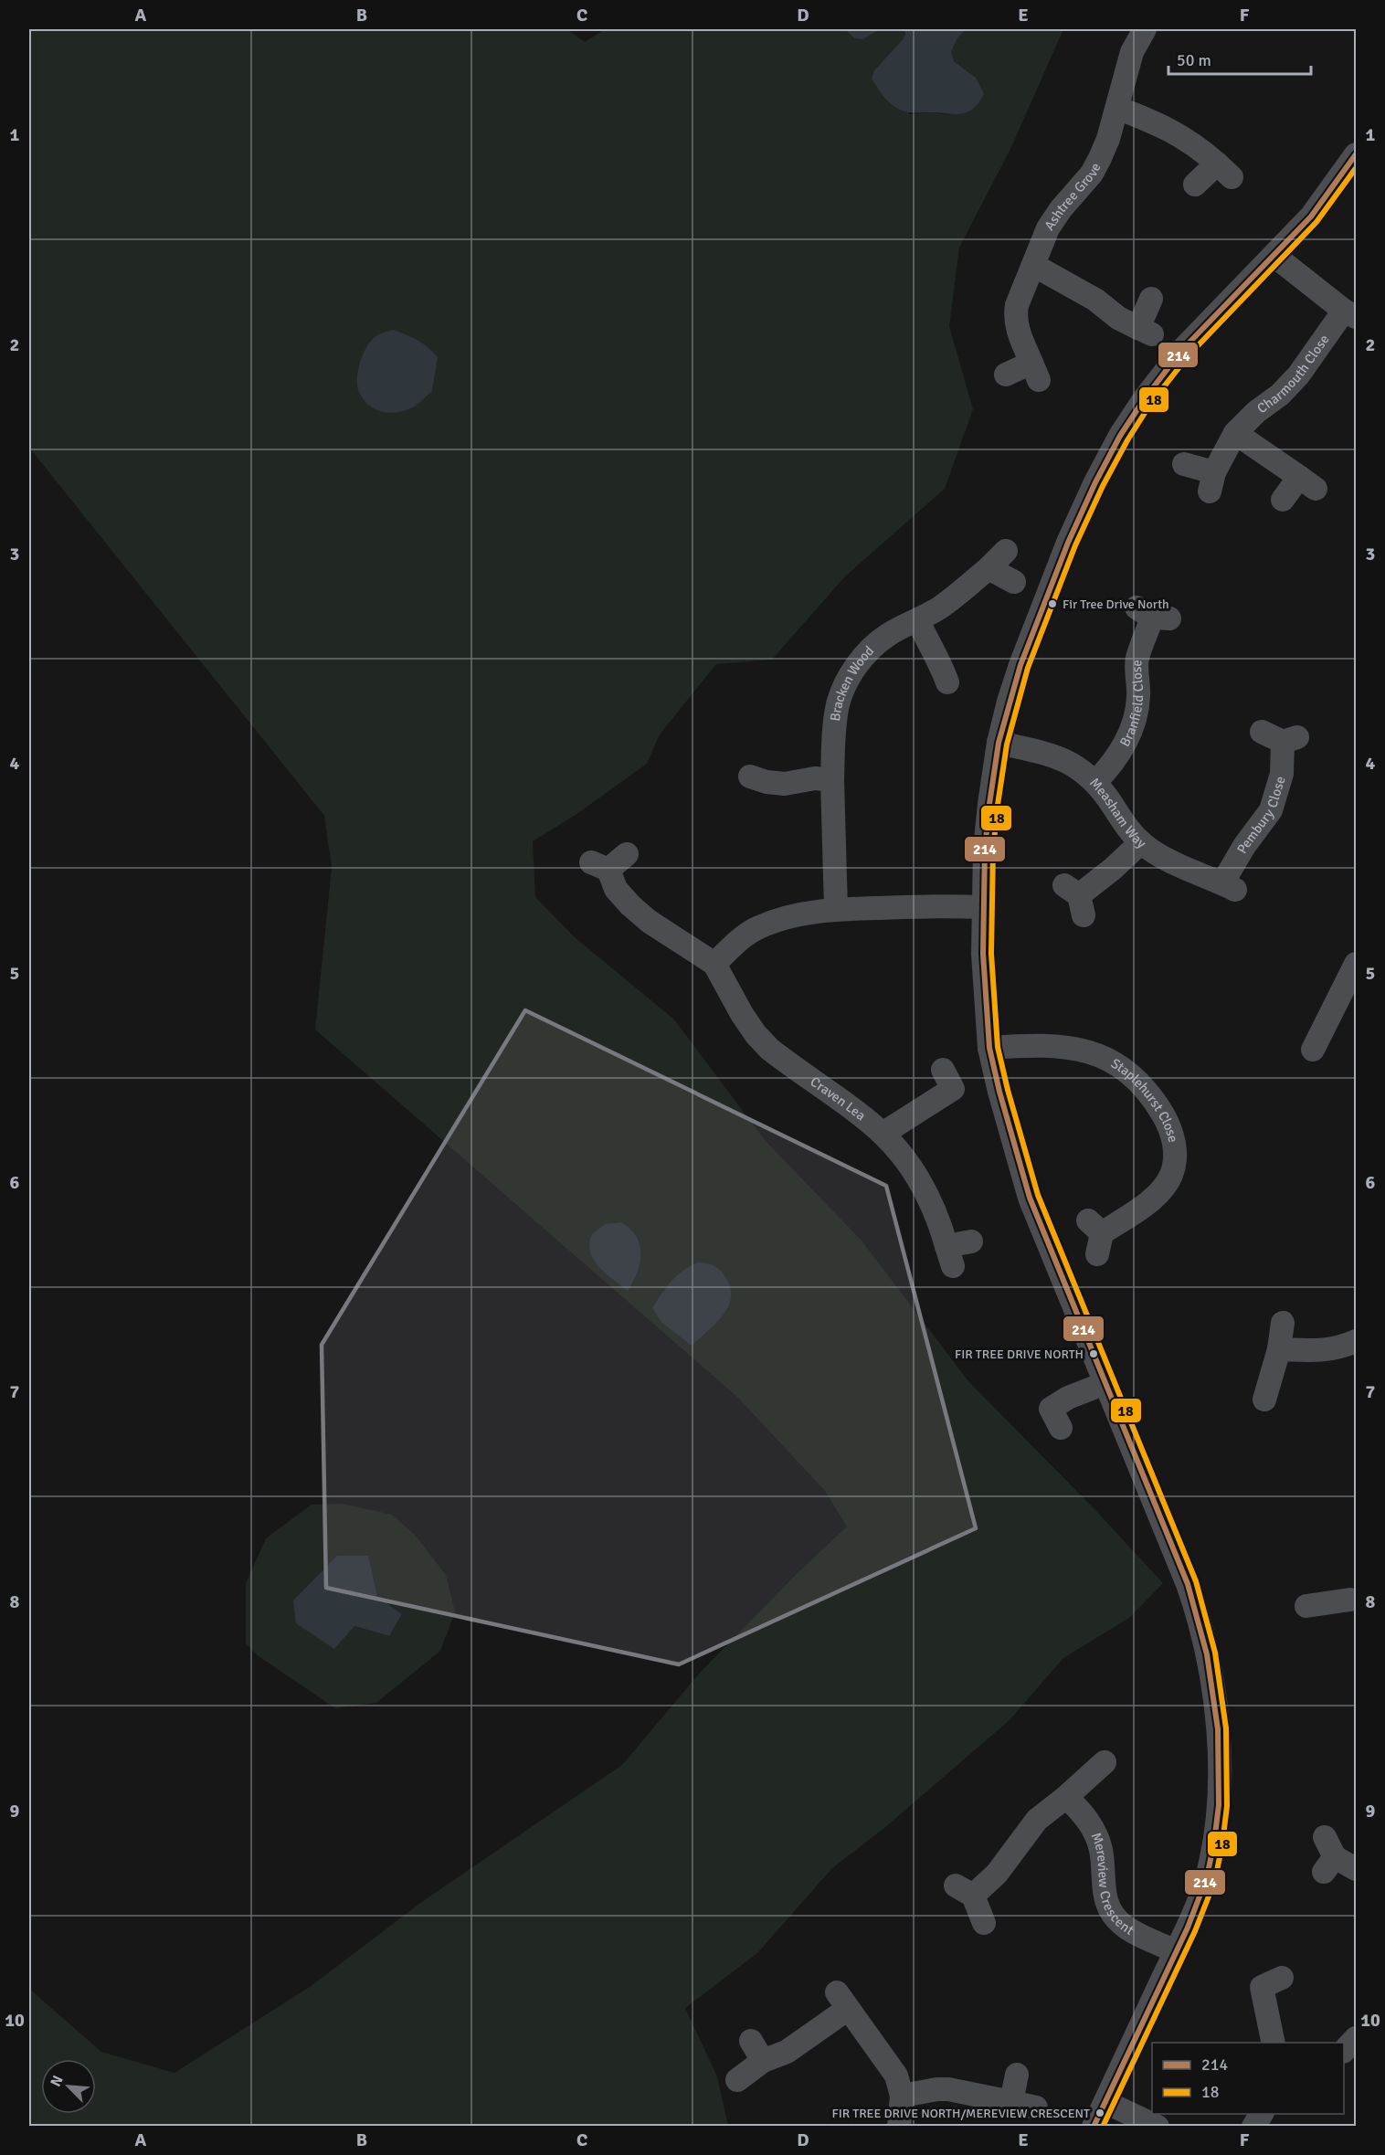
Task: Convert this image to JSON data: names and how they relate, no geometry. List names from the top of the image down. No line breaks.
{"streets":{"street":["Ashtree Grove","Charmouth Close","Bracken Wood","Branfield Close","Measham Way","Pembury Close","Craven Lea","Staplehurst Close","Mereview Crescent"]},"crossings":[["Branfield Close","Measham Way"],["Measham Way","Pembury Close"]],"places":["Fir Tree Drive North","FIR TREE DRIVE NORTH","FIR TREE DRIVE NORTH/MEREVIEW CRESCENT"],"lines":["transit line 214","transit line 18"],"legend":["214","18"],"scale_bar":"50 m","north":"top left","grid":{"columns":["A","B","C","D","E","F"],"rows":["1","2","3","4","5","6","7","8","9","10"]}}
